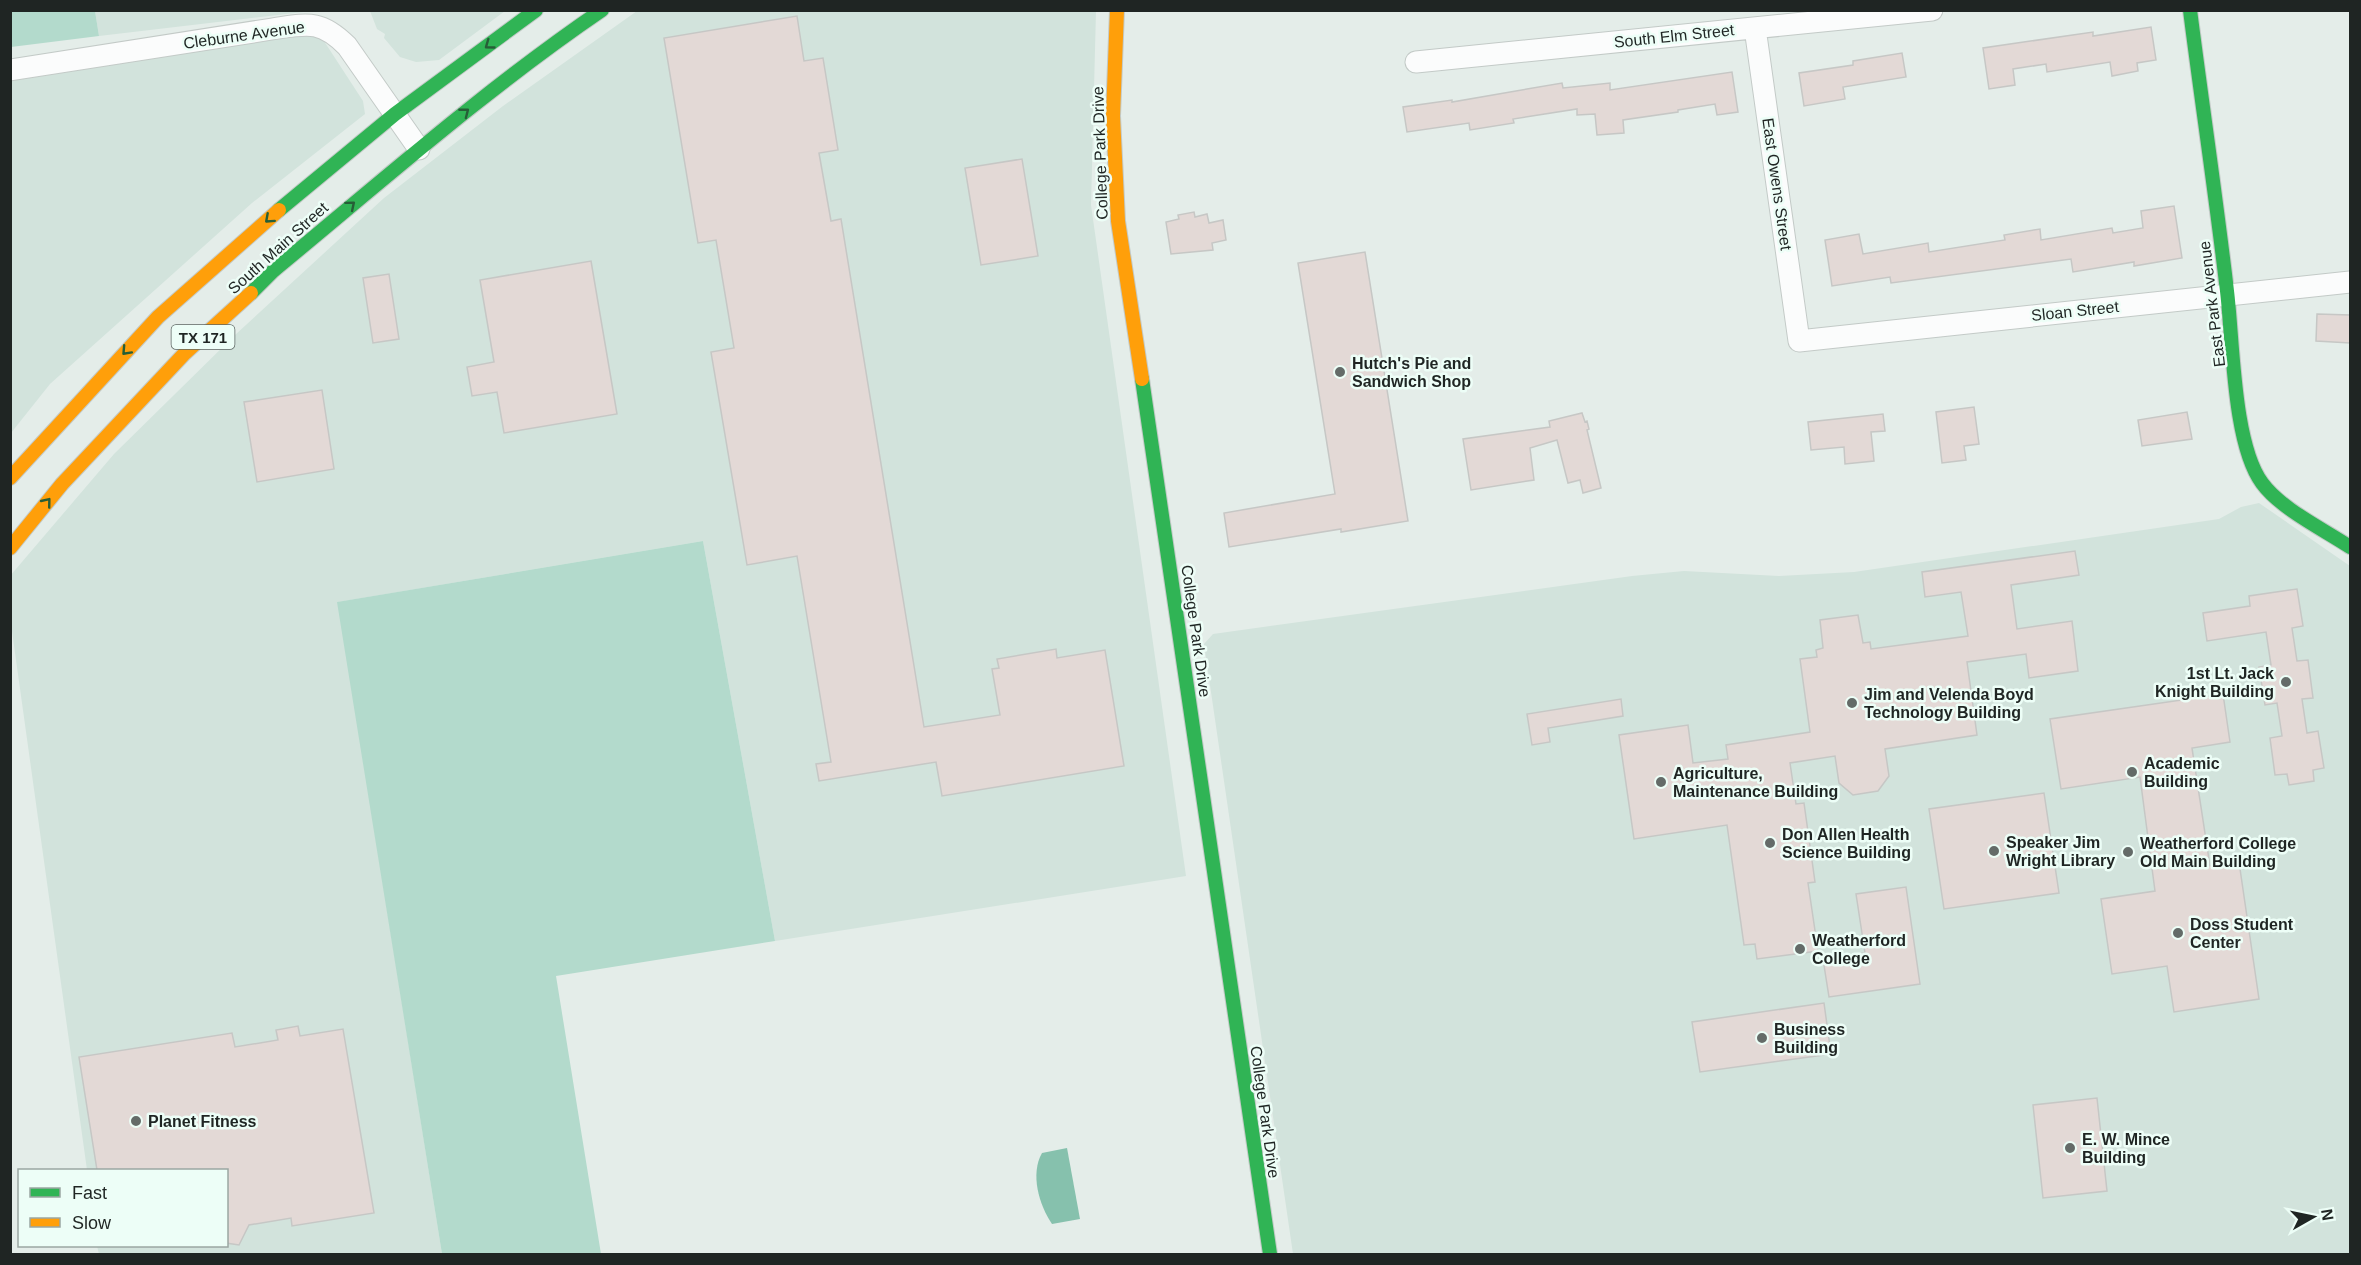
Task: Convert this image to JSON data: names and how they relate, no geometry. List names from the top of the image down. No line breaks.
{"streets":{"street":["Cleburne Avenue","South Elm Street","College Park Drive","East Owens Street","South Main Street","East Park Avenue","Sloan Street","TX 171"]},"crossings":[["Cleburne Avenue","South Main Street"],["South Elm Street","East Owens Street"],["East Owens Street","Sloan Street"],["East Park Avenue","Sloan Street"]],"places":["Hutch's Pie and Sandwich Shop","1st Lt. Jack Knight Building","Jim and Velenda Boyd Technology Building","Academic Building","Agriculture, Maintenance Building","Don Allen Health Science Building","Speaker Jim Wright Library","Weatherford College Old Main Building","Doss Student Center","Weatherford College","Business Building","Planet Fitness","E. W. Mince Building"],"legend":["Fast","Slow"],"north":"right"}
